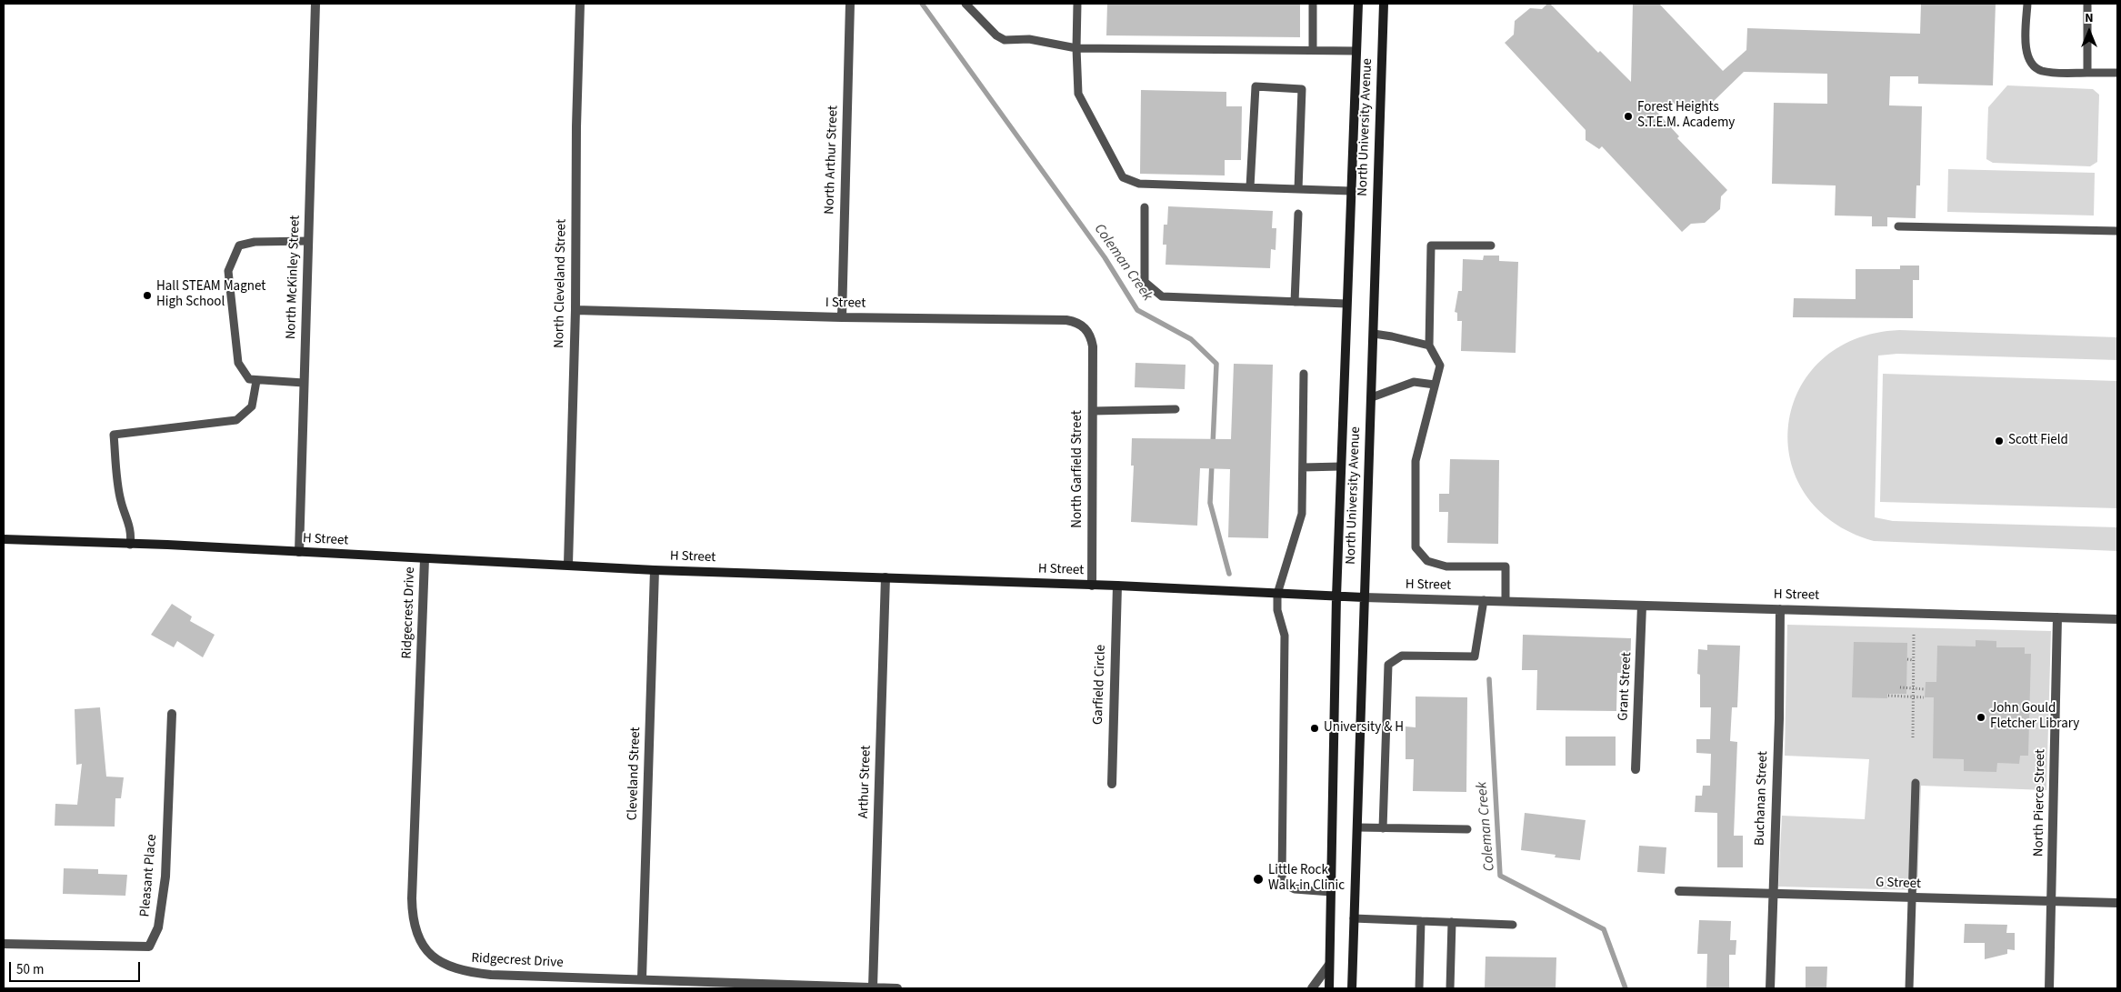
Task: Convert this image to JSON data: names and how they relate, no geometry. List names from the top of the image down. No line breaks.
{"streets":{"main road":["North University Avenue","H Street"],"street":["North Arthur Street","North McKinley Street","North Cleveland Street","I Street","North Garfield Street","Ridgecrest Drive","Garfield Circle","Grant Street","Cleveland Street","Arthur Street","Buchanan Street","North Pierce Street","Pleasant Place","G Street"]},"crossings":[["North University Avenue","H Street"],["North Arthur Street","I Street"],["North McKinley Street","H Street"],["North Cleveland Street","I Street"],["North Cleveland Street","H Street"],["I Street","North Garfield Street"],["North Garfield Street","H Street"],["H Street","Ridgecrest Drive"],["H Street","Garfield Circle"],["H Street","Grant Street"],["H Street","Cleveland Street"],["H Street","Arthur Street"],["H Street","Buchanan Street"],["H Street","North Pierce Street"],["Ridgecrest Drive","Cleveland Street"],["Ridgecrest Drive","Arthur Street"],["Buchanan Street","G Street"],["North Pierce Street","G Street"]],"water":["Coleman Creek"],"places":["Forest Heights S.T.E.M. Academy","Hall STEAM Magnet High School","Scott Field","John Gould Fletcher Library","University & H","Little Rock Walk-in Clinic"],"scale_bar":"50 m","north":"top"}
